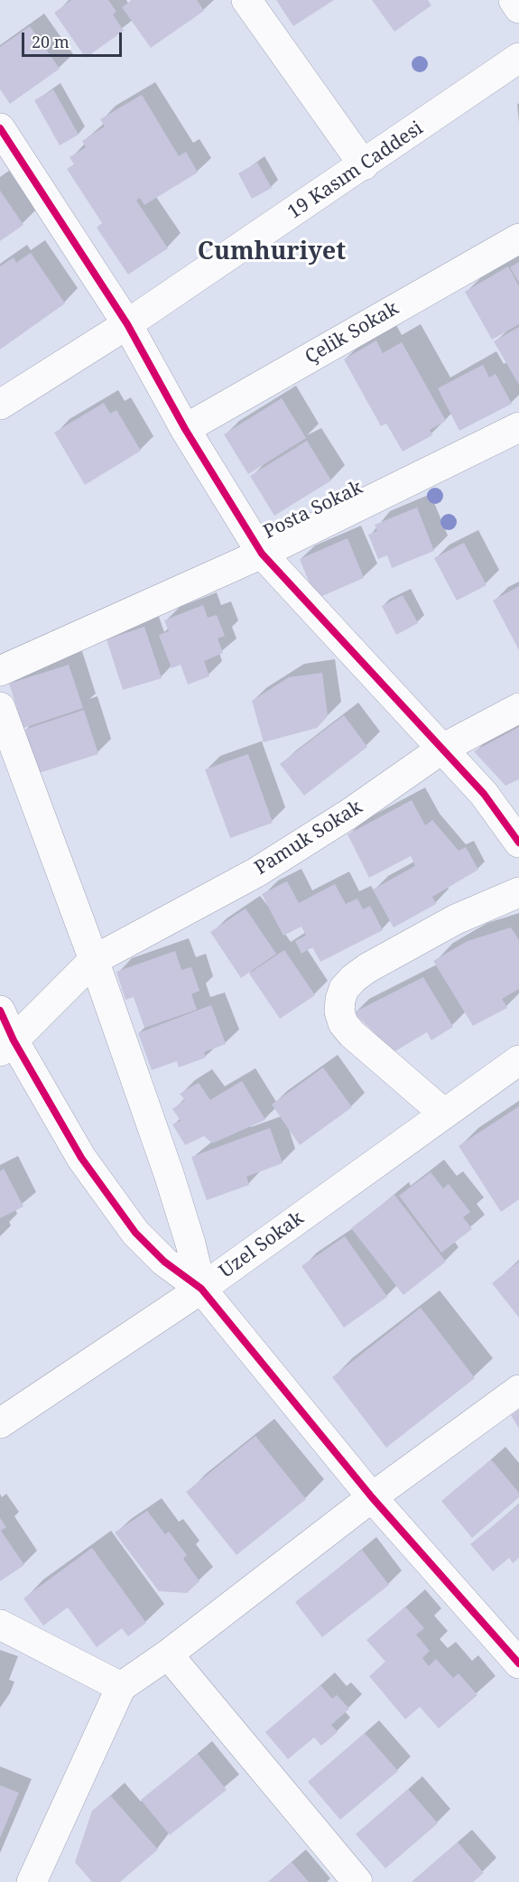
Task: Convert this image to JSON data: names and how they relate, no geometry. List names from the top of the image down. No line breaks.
{"streets":{"street":["19 Kasım Caddesi","Çelik Sokak","Posta Sokak","Pamuk Sokak","Uzel Sokak"]},"districts":["Cumhuriyet"],"scale_bar":"20 m"}
